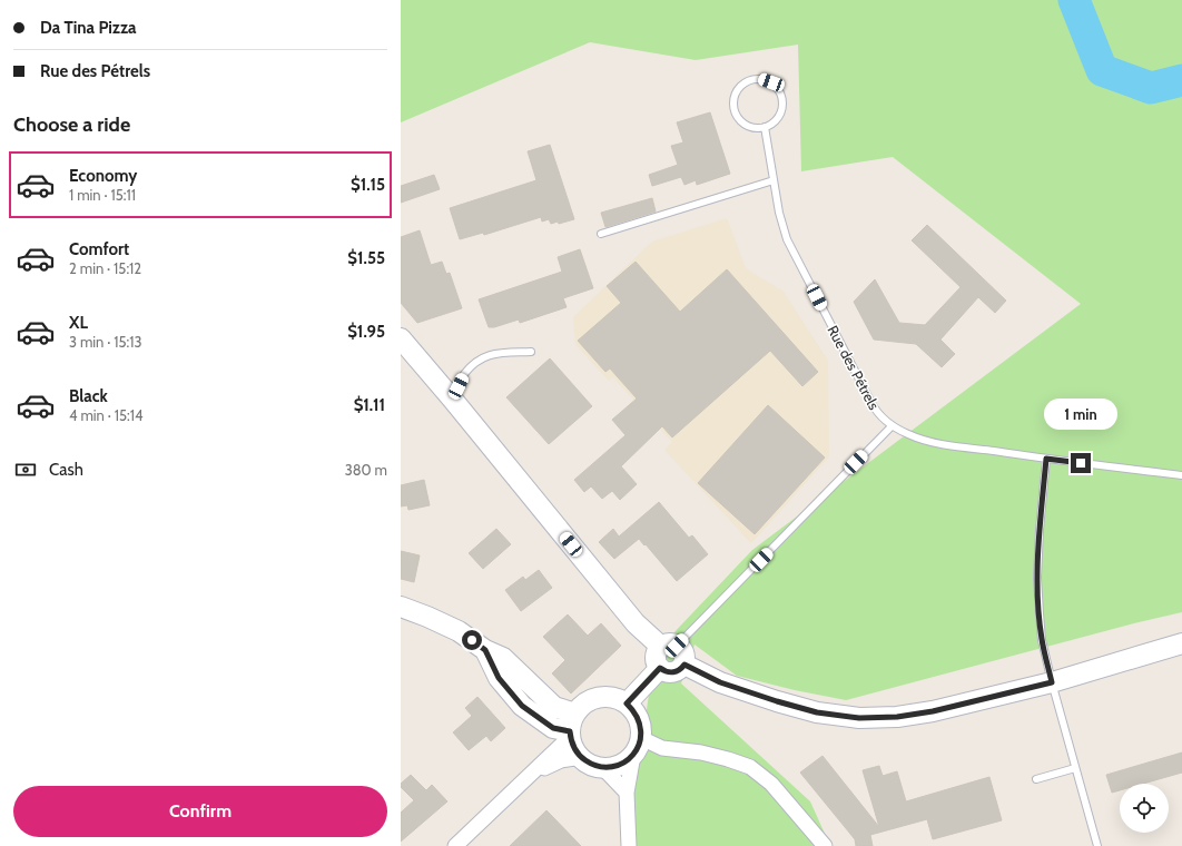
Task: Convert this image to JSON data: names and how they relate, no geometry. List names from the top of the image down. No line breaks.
{"streets":{"lane":["Rue des Pétrels"]},"page":{"banner":["Da Tina Pizza","Rue des Pétrels"],"heading":"Choose a ride","list":[{"name":"Economy","note":"1 min · 15:11","value":"$1.15"},{"name":"Comfort","note":"2 min · 15:12","value":"$1.55"},{"name":"XL","note":"3 min · 15:13","value":"$1.95"},{"name":"Black","note":"4 min · 15:14","value":"$1.11"}],"bubble":"1 min","pay":["Cash","380 m"],"buttons":"Confirm"}}
